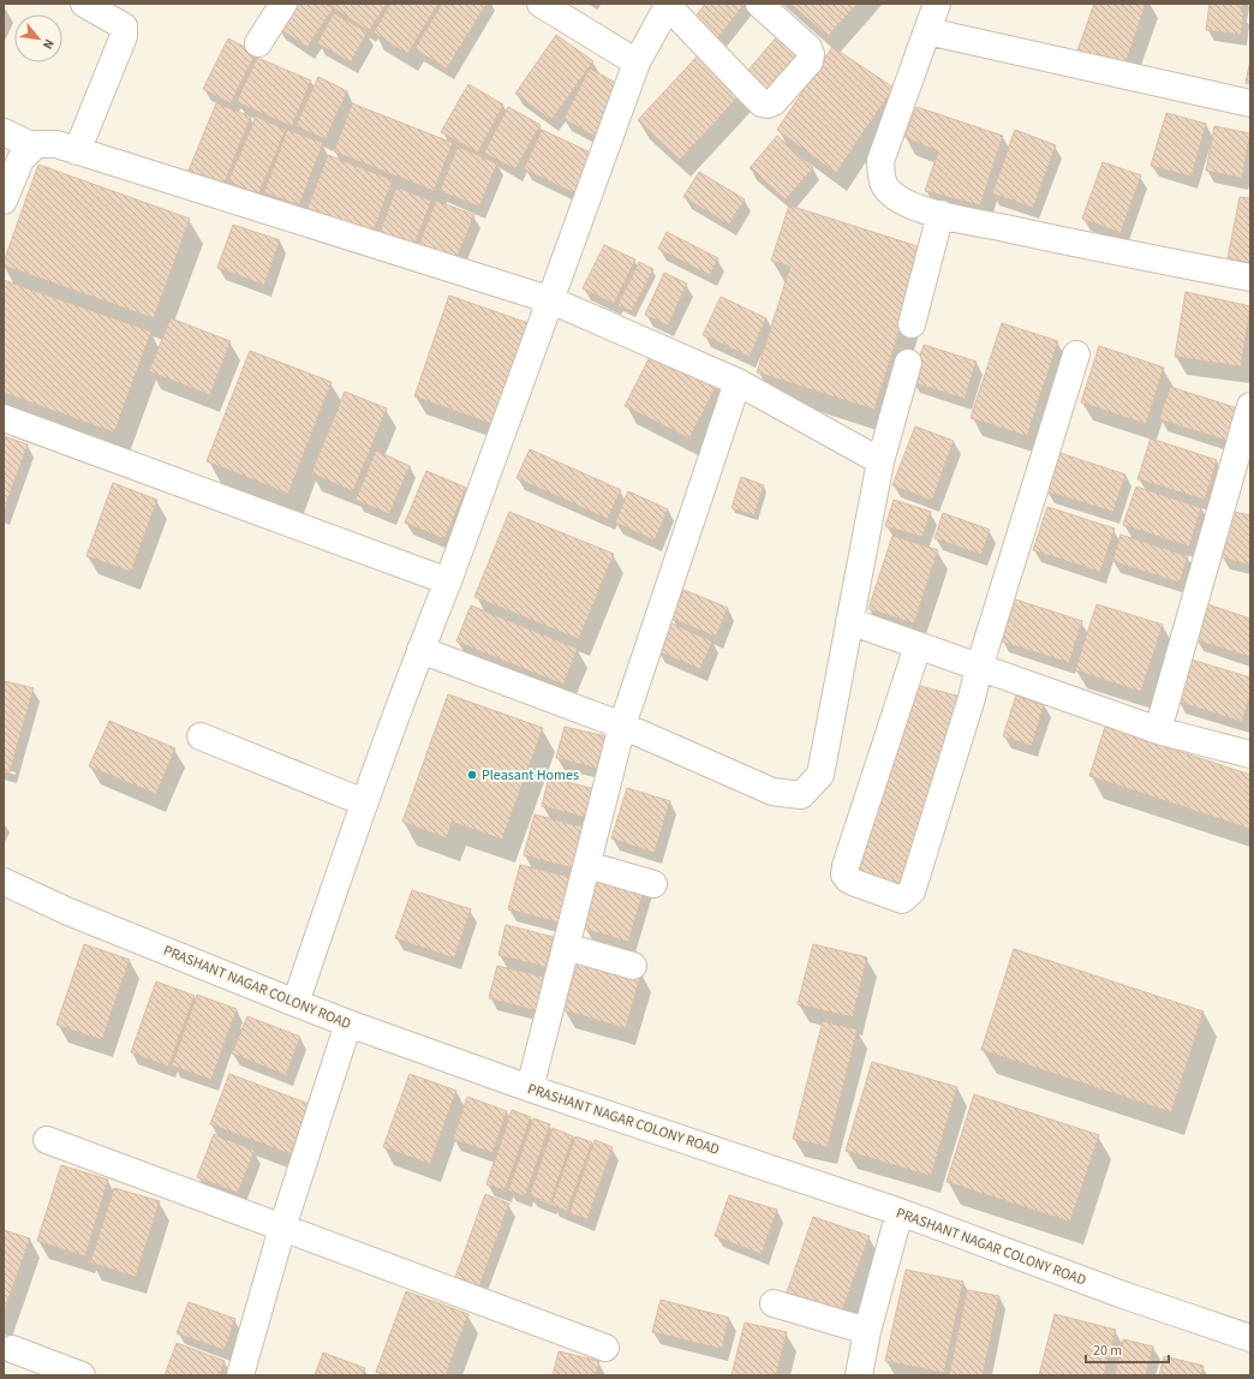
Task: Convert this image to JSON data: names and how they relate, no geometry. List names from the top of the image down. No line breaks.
{"streets":{"street":["PRASHANT NAGAR COLONY ROAD"]},"places":["Pleasant Homes"],"scale_bar":"20 m","north":"bottom right"}
